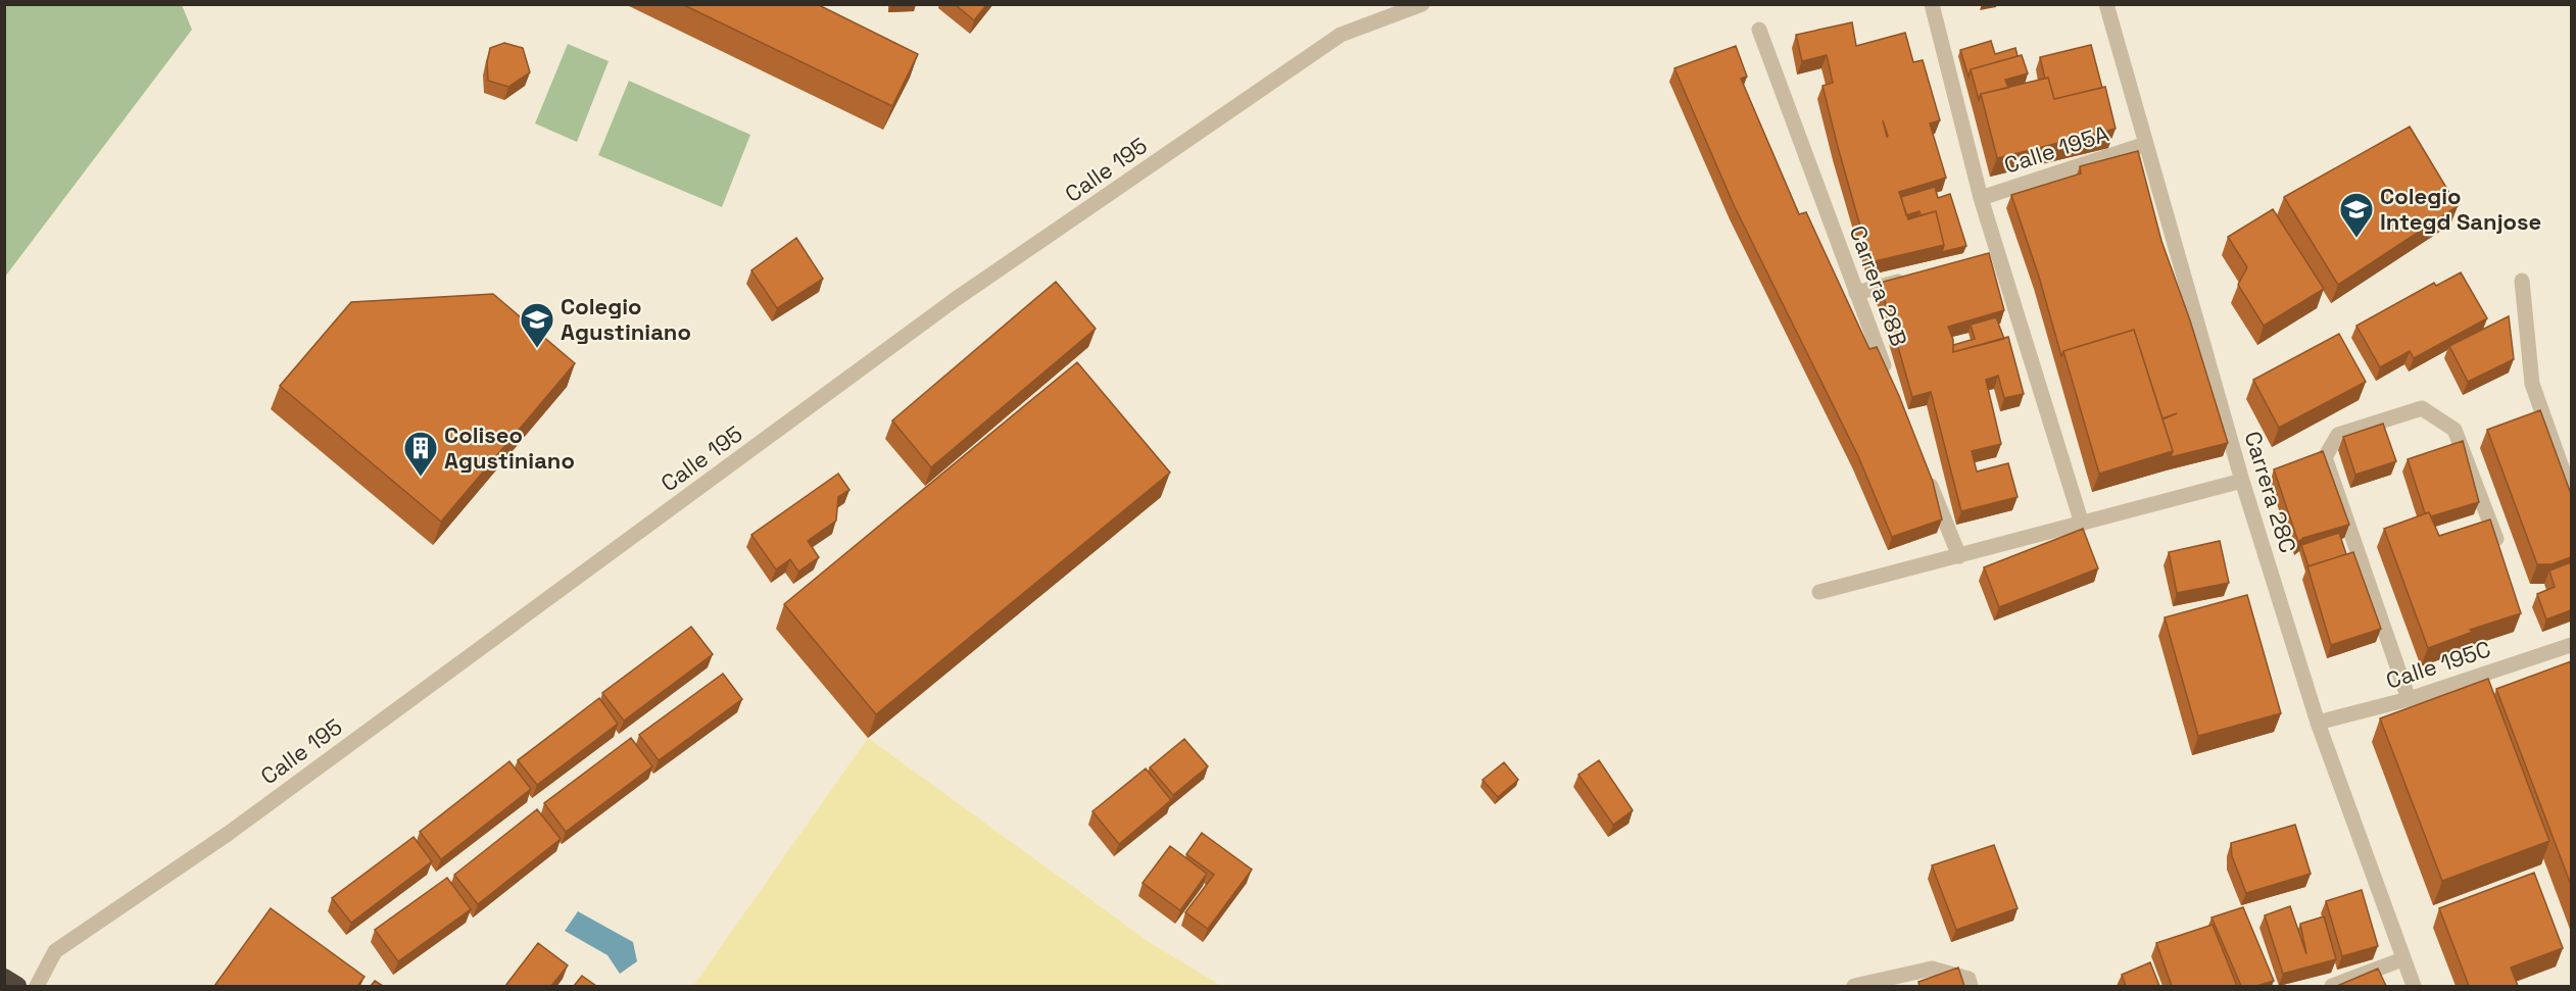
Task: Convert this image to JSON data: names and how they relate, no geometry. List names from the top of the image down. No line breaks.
{"streets":{"street":["Calle 195A","Calle 195","Carrera 28B","Carrera 28C","Calle 195C"]},"crossings":[["Calle 195A","Carrera 28C"],["Carrera 28C","Calle 195C"]],"places":{"school or university":["Colegio Integd Sanjose","Colegio Agustiniano"],"building":["Coliseo Agustiniano"]}}
